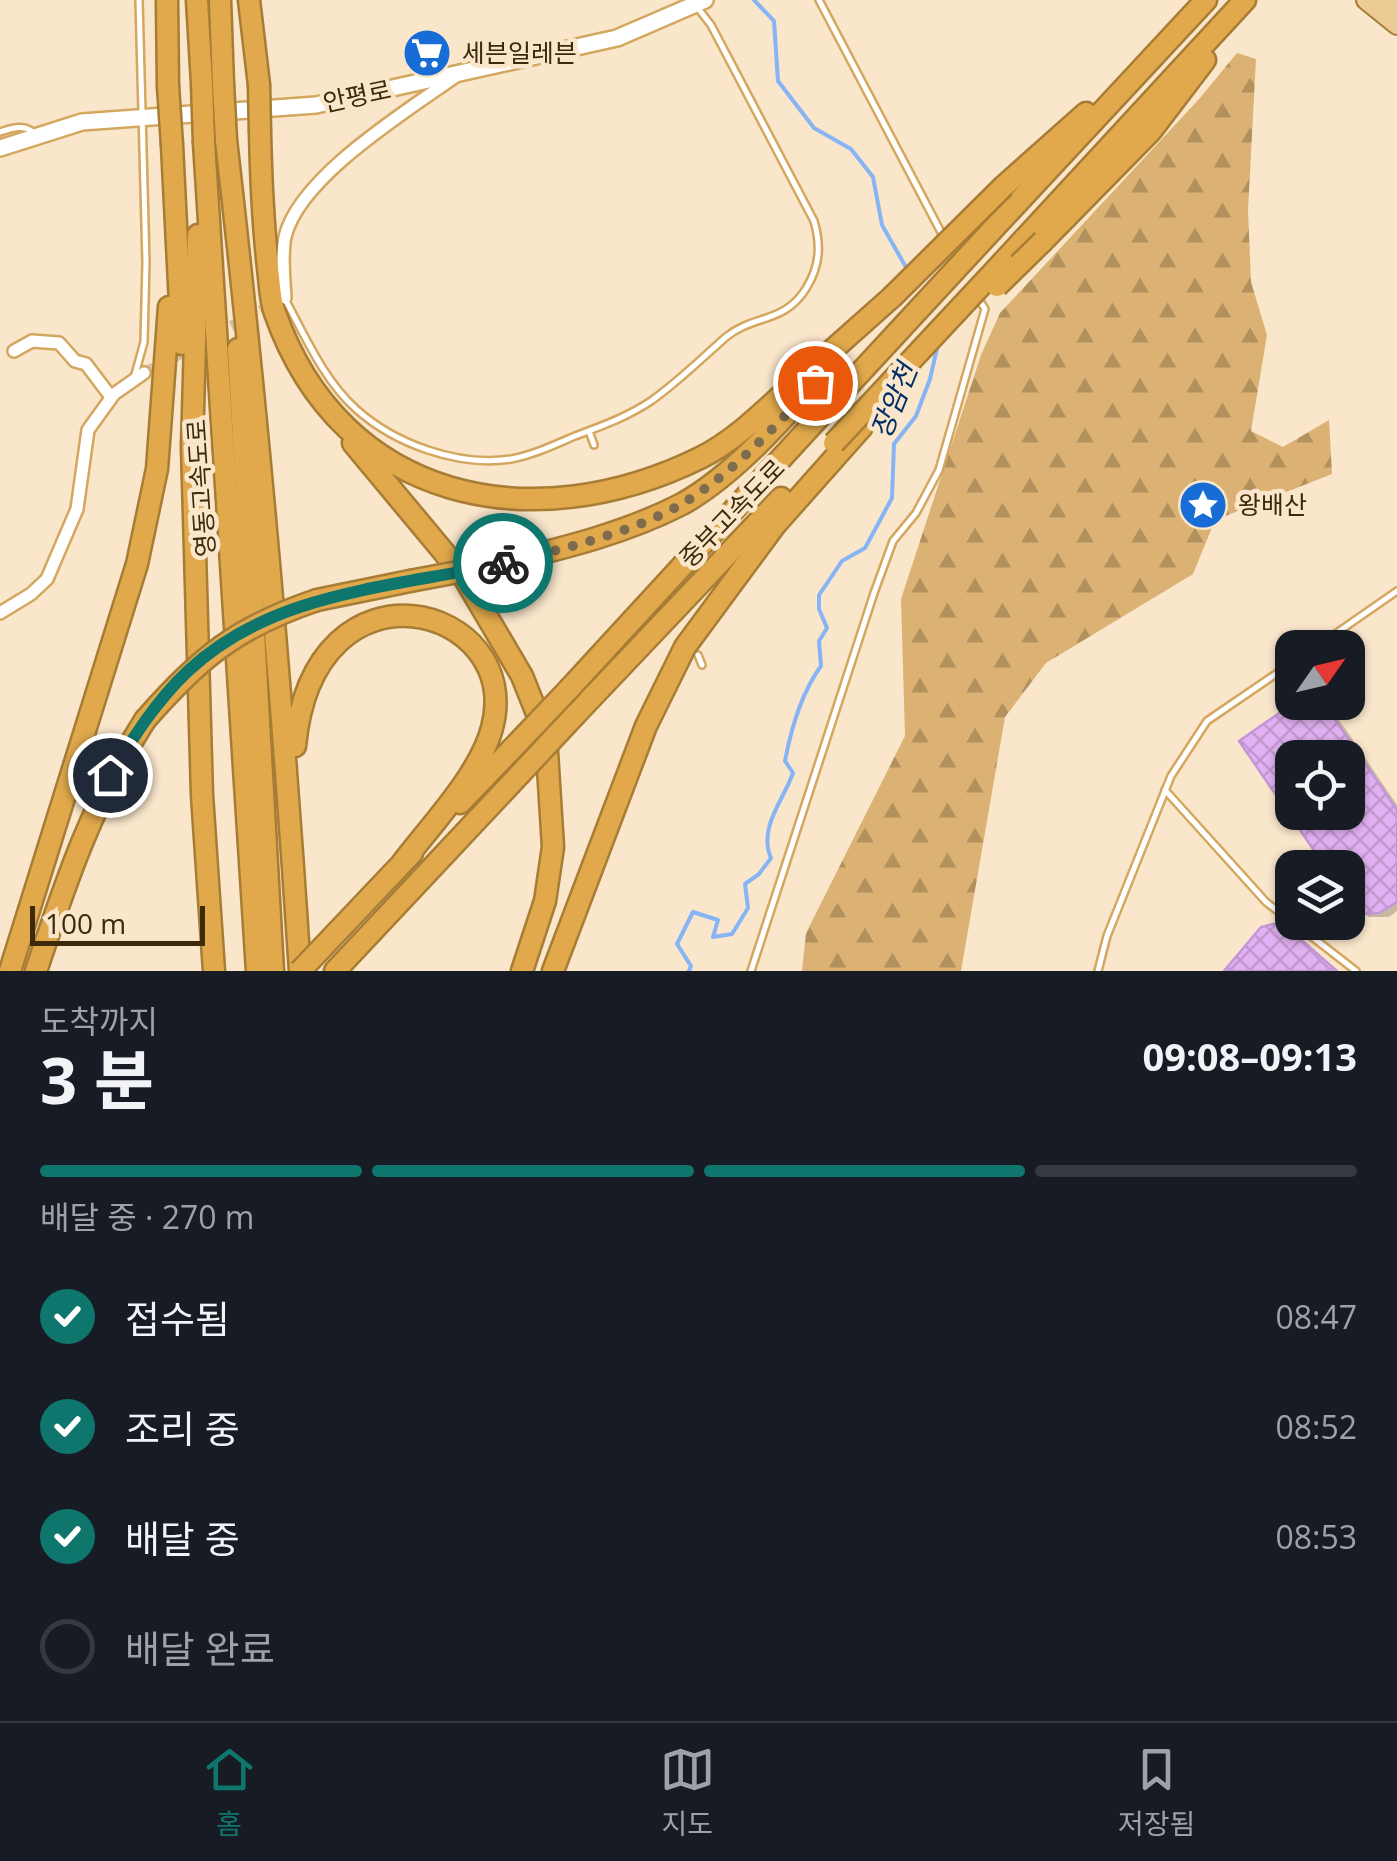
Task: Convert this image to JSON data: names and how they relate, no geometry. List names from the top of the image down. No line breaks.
{"streets":{"highway":["영동고속도로","중부고속도로"],"street":["안평로"]},"water":["장암천"],"places":{"supermarket":["세븐일레븐"],"place":["왕배산"]},"scale_bar":"100 m","north":"top right","page":{"scale":"100 m","heading":["3 분","도착까지","09:08–09:13"],"bar":"배달 중 · 270 m","list":[["접수됨","08:47"],["조리 중","08:52"],["배달 중","08:53"],"배달 완료"],"tabs":["홈","지도","저장됨"]}}
